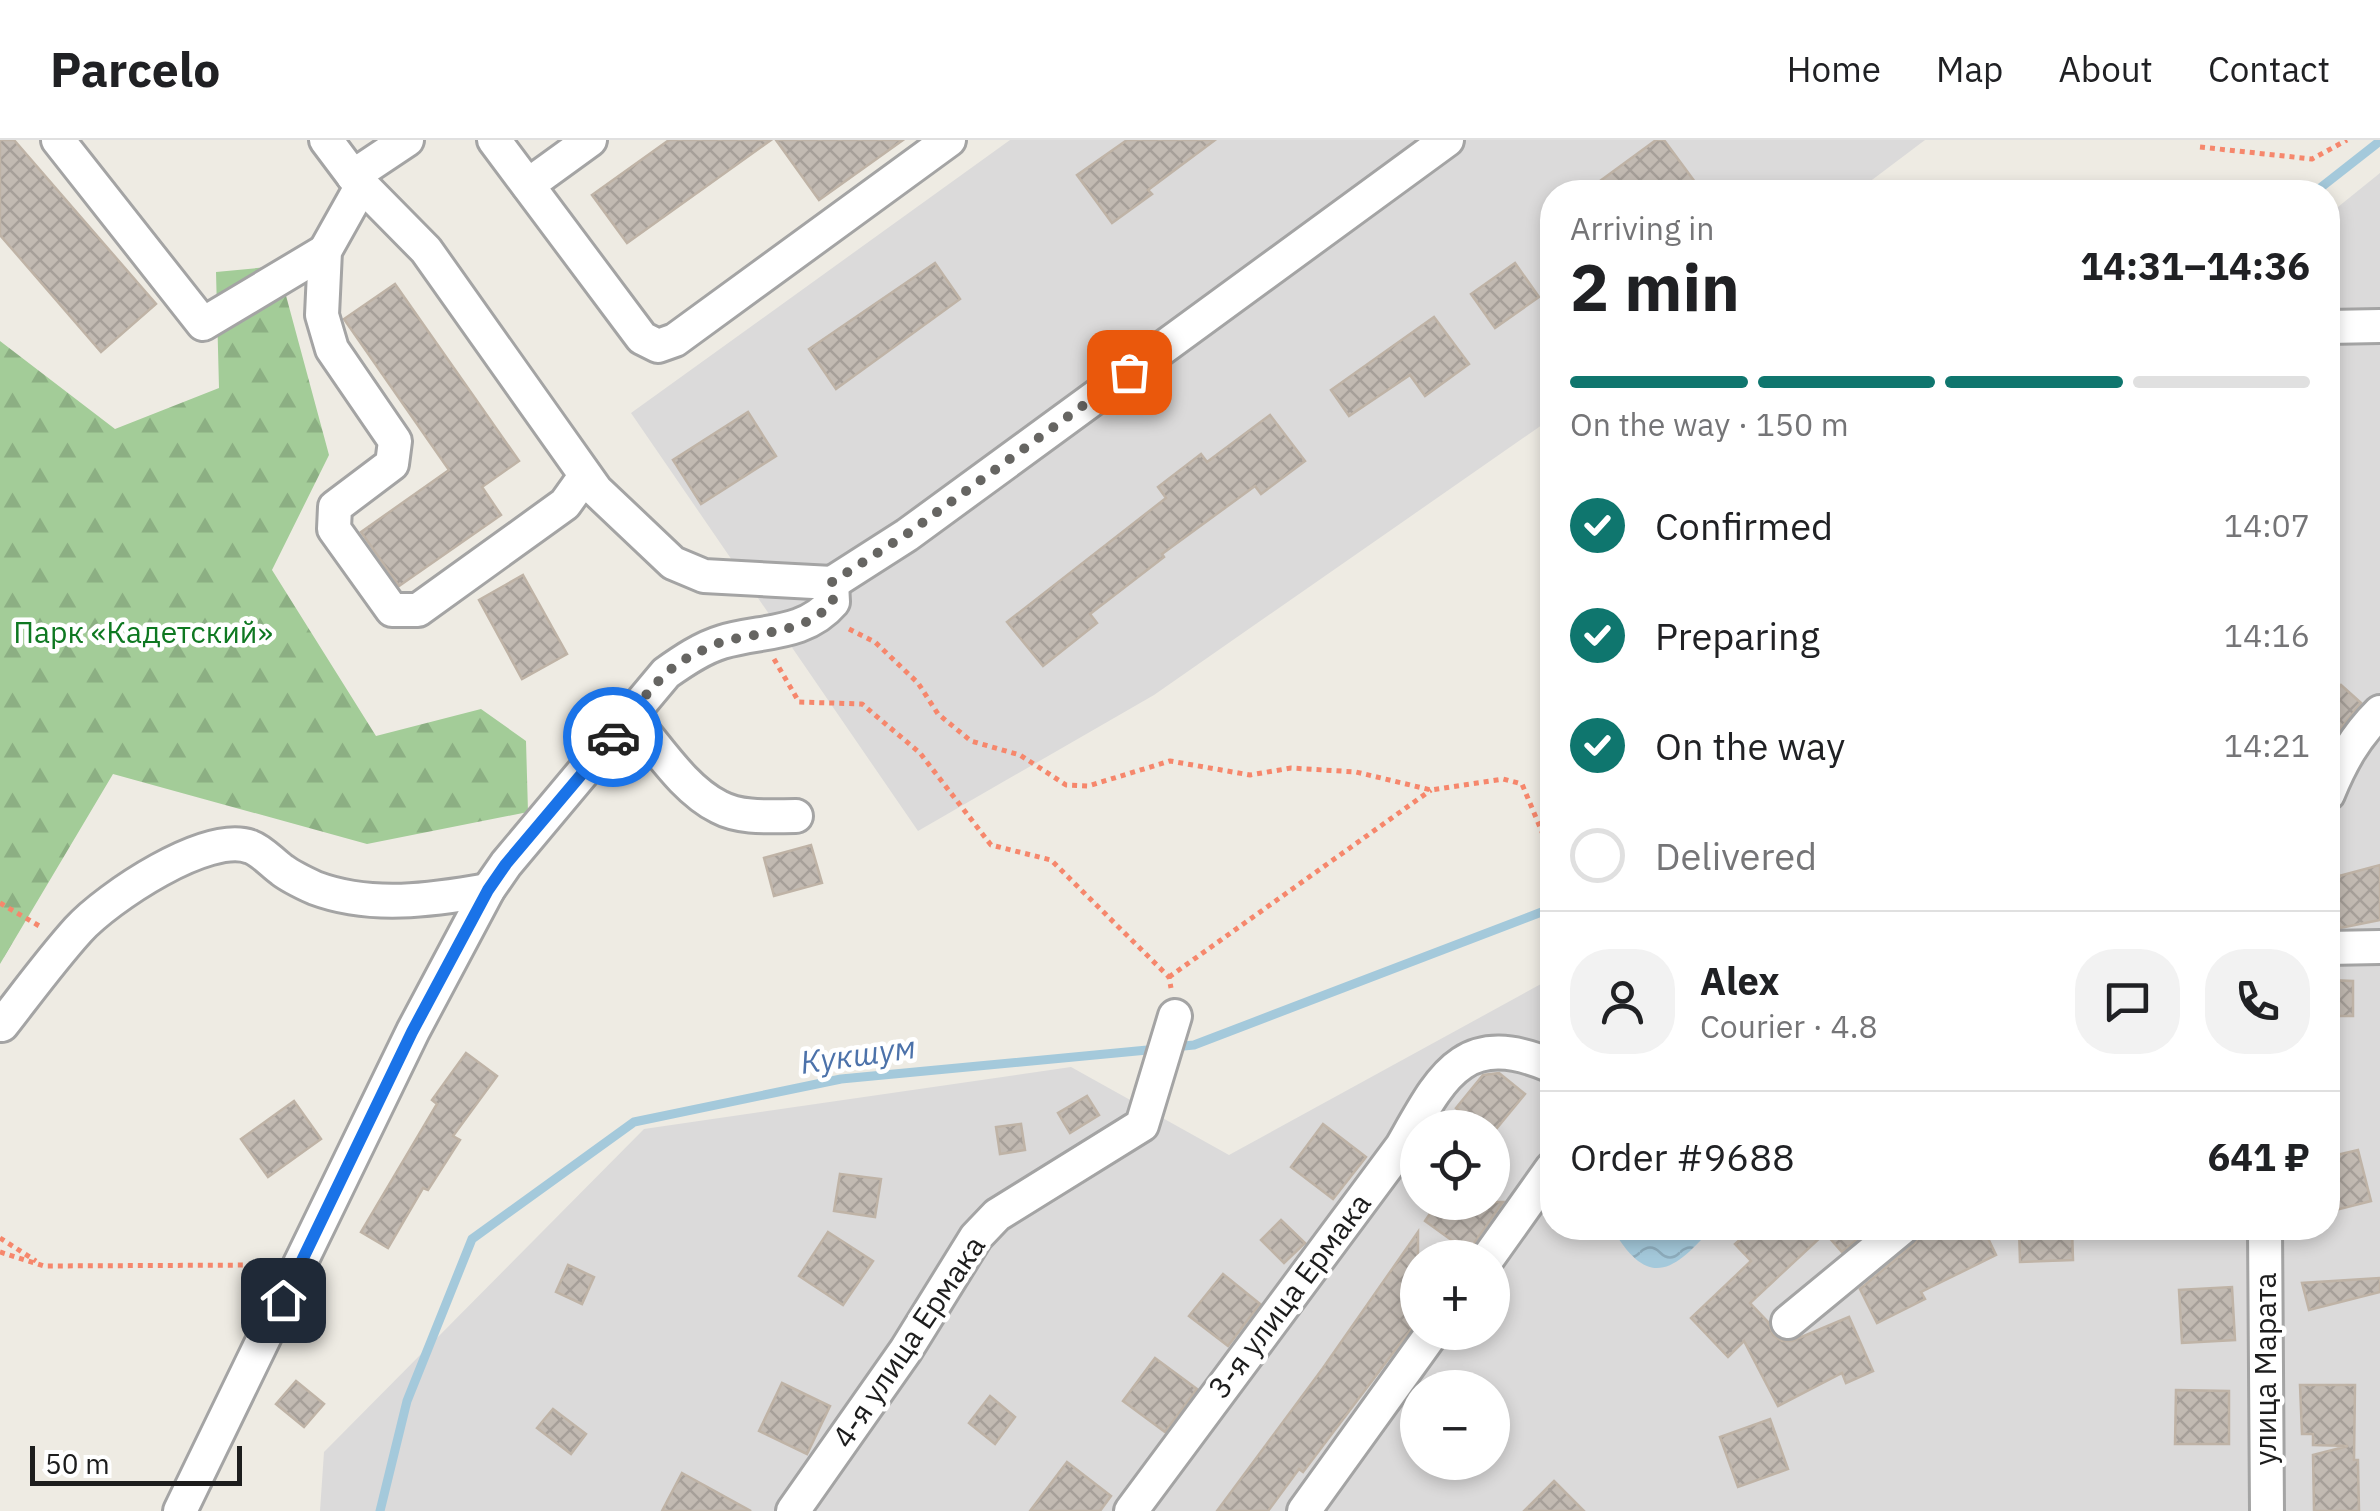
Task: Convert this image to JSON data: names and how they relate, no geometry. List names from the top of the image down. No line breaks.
{"streets":{"street":["3-я улица Ермака","4-я улица Ермака","улица Марата"]},"water":["Кукшум"],"parks":["Парк «Кадетский»"],"scale_bar":"50 m","page":{"header":"Parcelo","nav":["Home","Map","About","Contact"],"heading":["2 min","Arriving in","14:31–14:36"],"panel":["Alex","Courier · 4.8","Order #9688","641 ₽"],"bar":"On the way · 150 m","list":[["Confirmed","14:07"],["Preparing","14:16"],["On the way","14:21"],"Delivered"],"map_buttons":["+","−"],"scale":"50 m"}}
